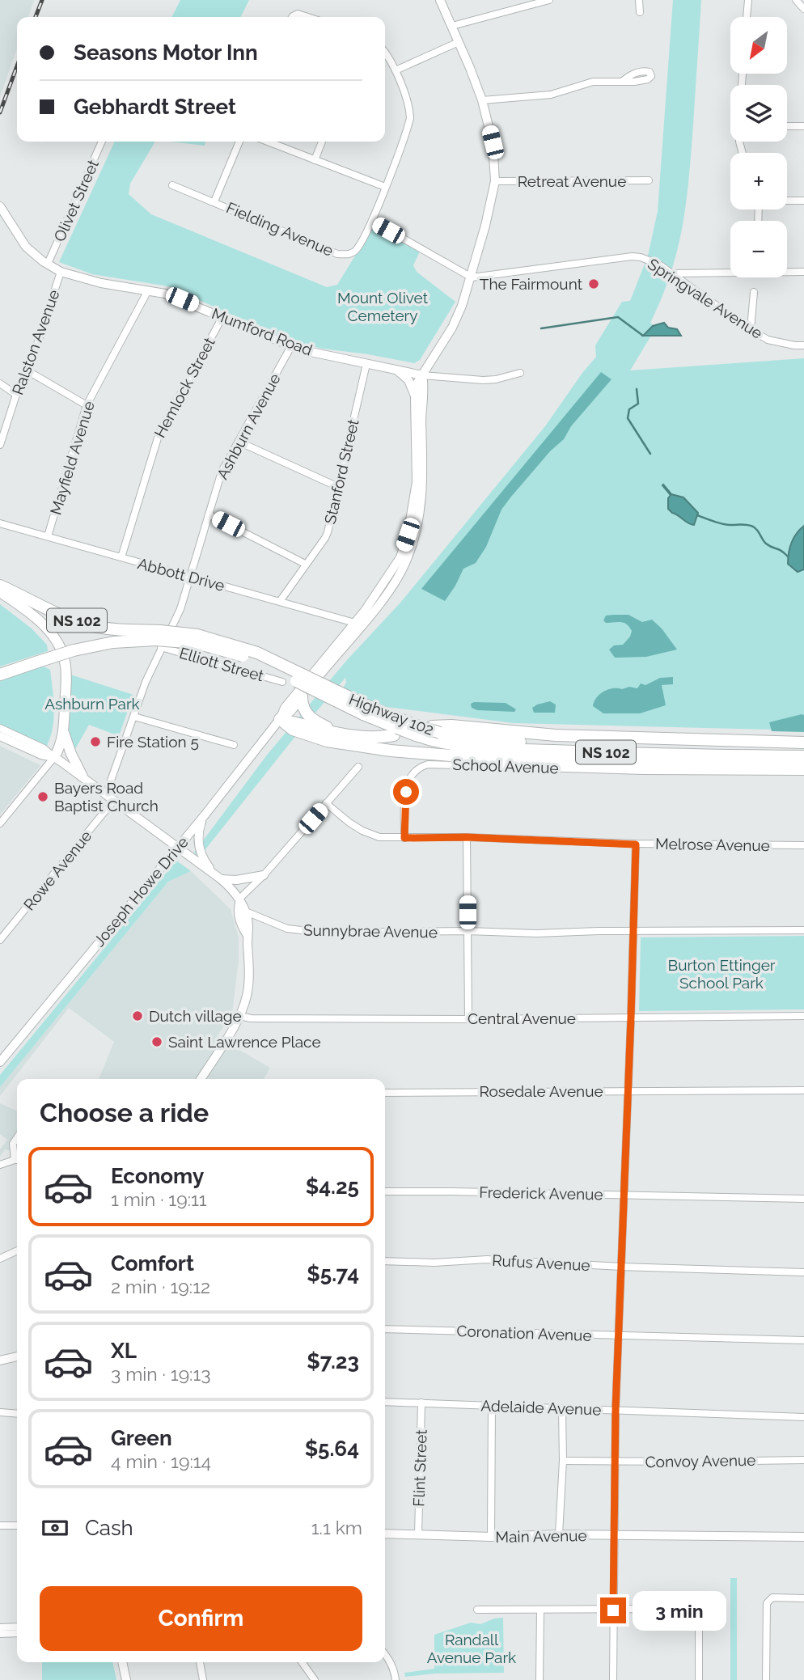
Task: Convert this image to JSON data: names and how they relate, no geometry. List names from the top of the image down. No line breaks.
{"streets":{"highway":["NS 102","Highway 102"],"main road":["Mumford Road","Joseph Howe Drive","Main Avenue"],"street":["Retreat Avenue","Olivet Street","Fielding Avenue","Springvale Avenue","Ralston Avenue","Hemlock Street","Ashburn Avenue","Mayfield Avenue","Stanford Street","Abbott Drive","Elliott Street","School Avenue","Melrose Avenue","Rowe Avenue","Sunnybrae Avenue","Central Avenue","Rosedale Avenue","Frederick Avenue","Rufus Avenue","Coronation Avenue","Adelaide Avenue","Convoy Avenue","Flint Street"]},"crossings":[["Retreat Avenue","Joseph Howe Drive"],["Olivet Street","Mumford Road"],["Springvale Avenue","Joseph Howe Drive"],["Mumford Road","Ralston Avenue"],["Mumford Road","Hemlock Street"],["Mumford Road","Ashburn Avenue"],["Mumford Road","Mayfield Avenue"],["Mumford Road","Stanford Street"],["Mumford Road","Joseph Howe Drive"],["Hemlock Street","Abbott Drive"],["Ashburn Avenue","Abbott Drive"],["Ashburn Avenue","Elliott Street"],["Ashburn Avenue","Highway 102"],["Mayfield Avenue","Abbott Drive"],["Stanford Street","Abbott Drive"],["Abbott Drive","Joseph Howe Drive"],["Elliott Street","Highway 102"],["School Avenue","Melrose Avenue"],["Adelaide Avenue","Flint Street"],["Flint Street","Main Avenue"]],"parks":["Mount Olivet Cemetery","Ashburn Park","Burton Ettinger School Park","Randall Avenue Park"],"places":["The Fairmount","Fire Station 5","Bayers Road Baptist Church","Dutch village","Saint Lawrence Place"],"north":"bottom left","page":{"map_buttons":["+","−"],"banner":["Seasons Motor Inn","Gebhardt Street"],"heading":"Choose a ride","list":[{"name":"Economy","note":"1 min · 19:11","value":"$4.25"},{"name":"Comfort","note":"2 min · 19:12","value":"$5.74"},{"name":"XL","note":"3 min · 19:13","value":"$7.23"},{"name":"Green","note":"4 min · 19:14","value":"$5.64"}],"pay":["Cash","1.1 km"],"buttons":"Confirm","bubble":"3 min"}}
